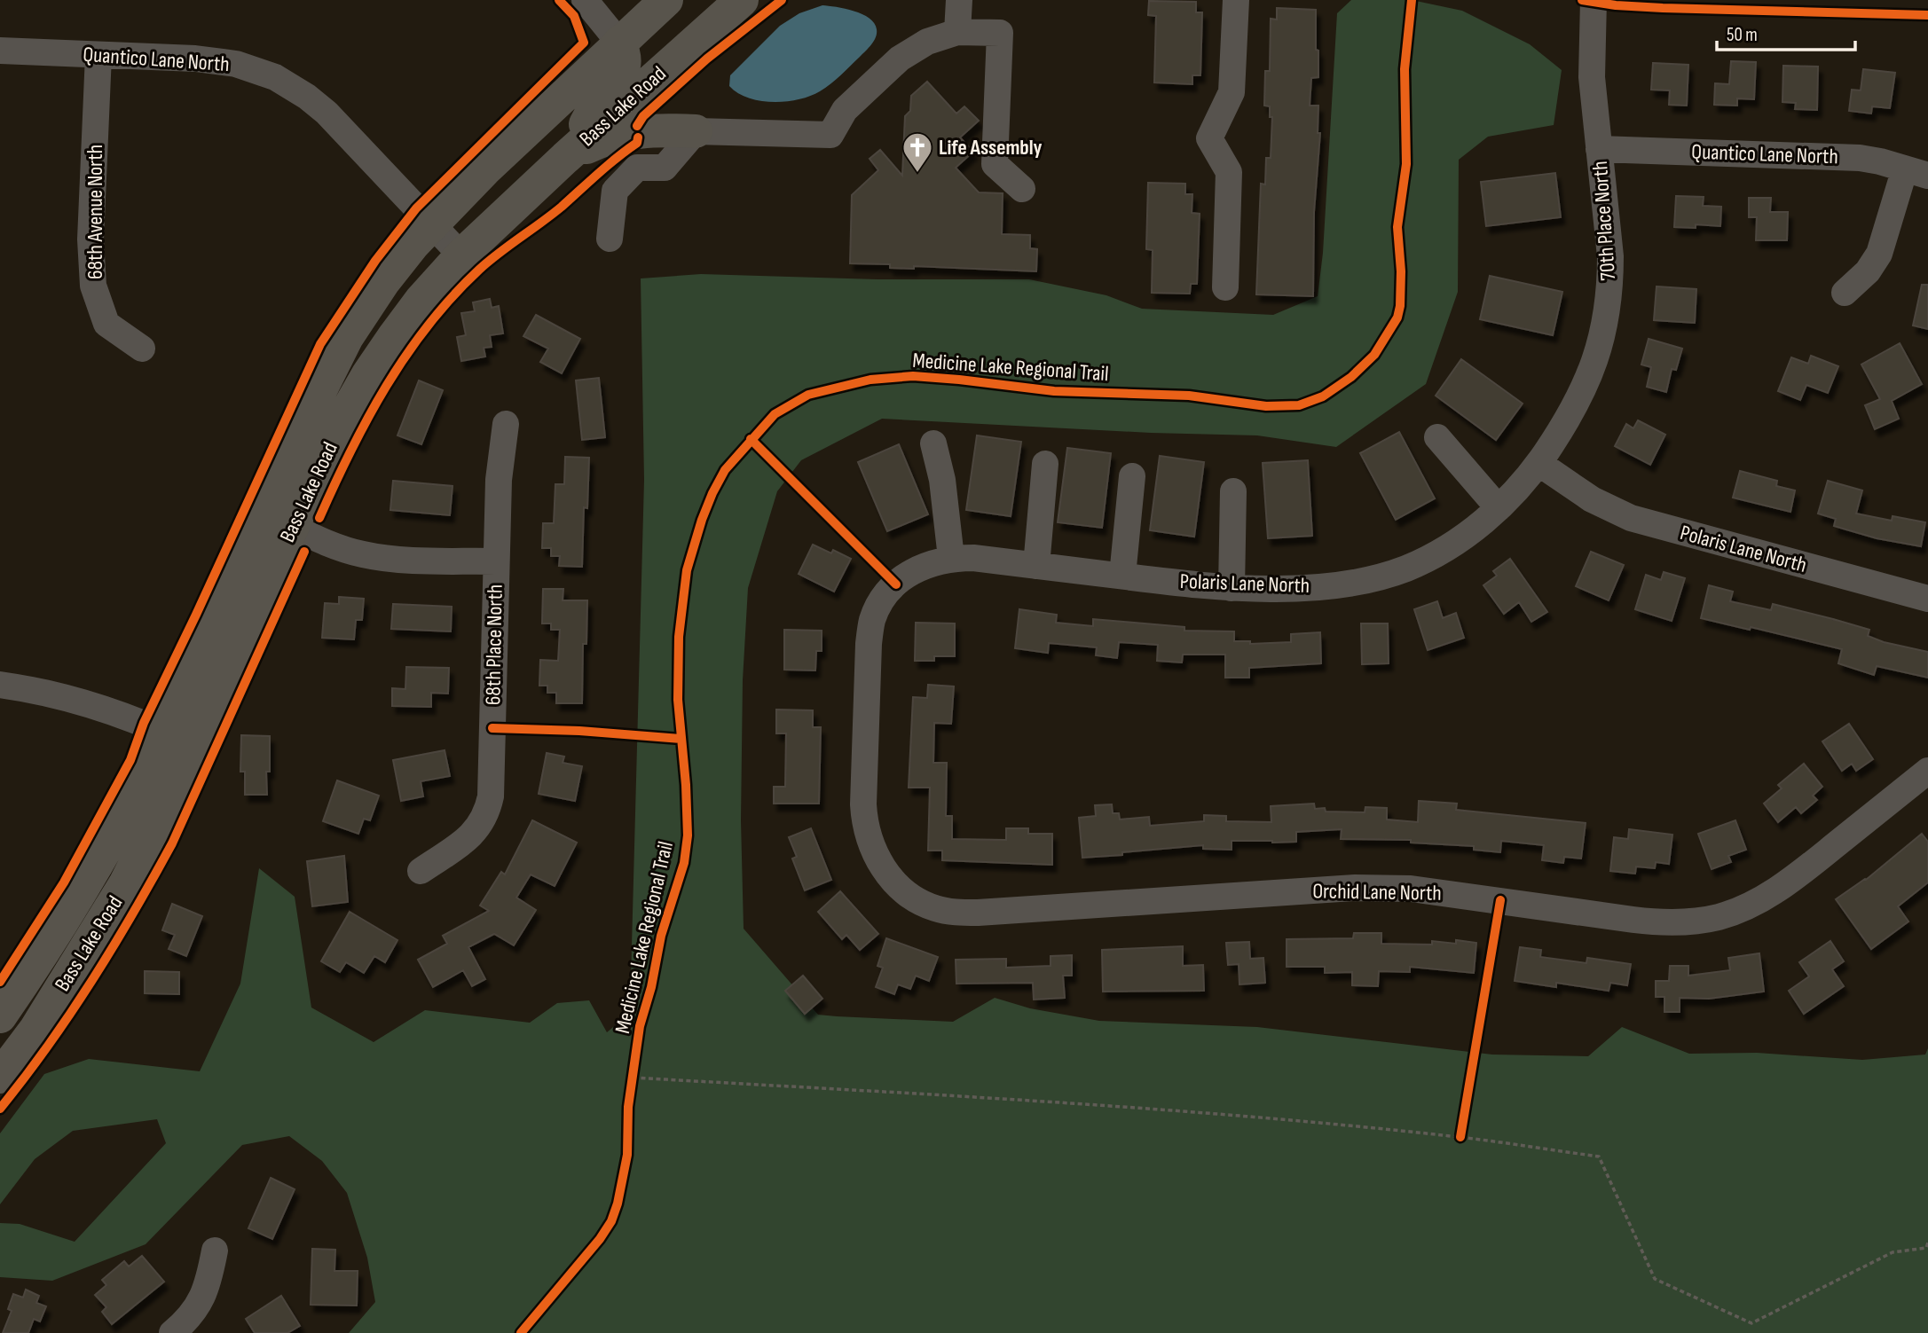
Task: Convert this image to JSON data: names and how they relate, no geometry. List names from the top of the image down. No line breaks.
{"streets":{"main road":["Bass Lake Road"],"street":["Quantico Lane North","68th Avenue North","70th Place North","Polaris Lane North","68th Place North","Orchid Lane North"],"cycle path":["Medicine Lake Regional Trail"]},"crossings":[["Quantico Lane North","Bass Lake Road"],["Quantico Lane North","68th Avenue North"],["Quantico Lane North","70th Place North"],["70th Place North","Polaris Lane North"],["Polaris Lane North","Orchid Lane North"]],"places":{"church":["Life Assembly"]},"scale_bar":"50 m"}
